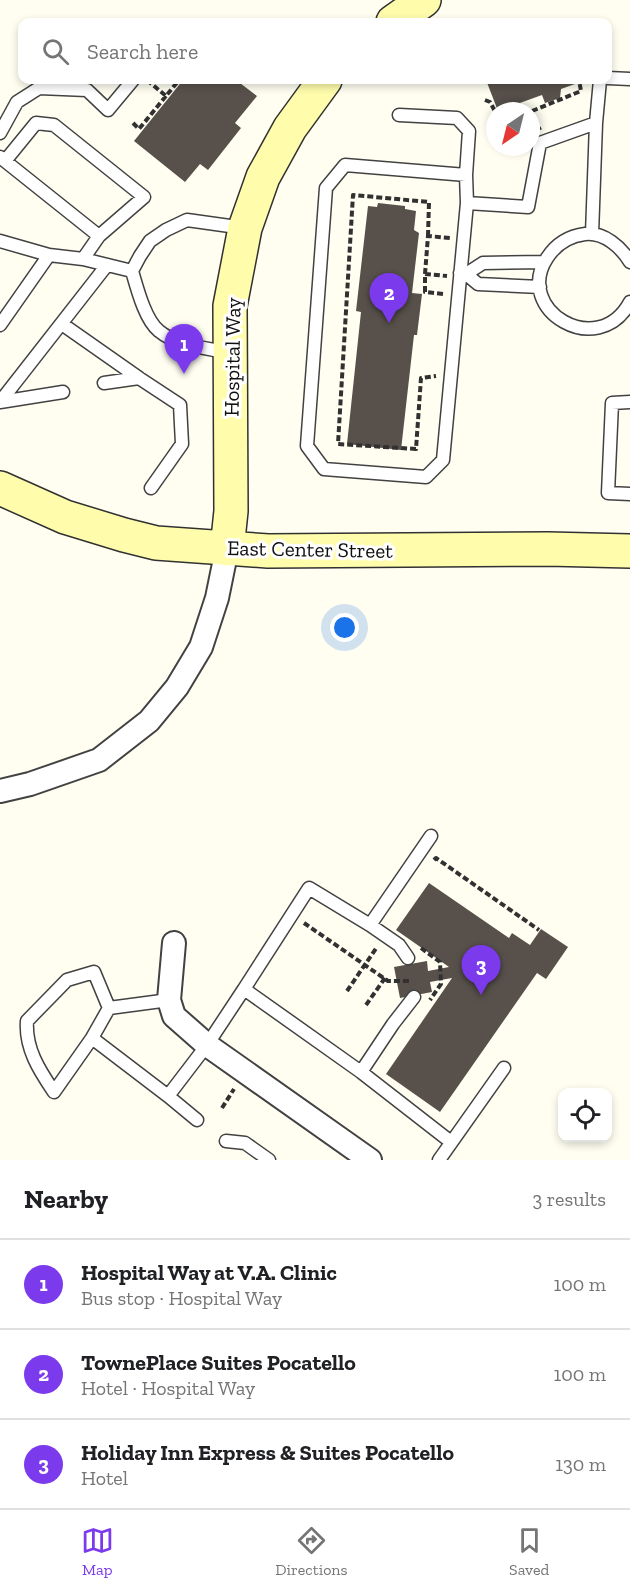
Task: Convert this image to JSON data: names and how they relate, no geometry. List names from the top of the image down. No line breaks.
{"streets":{"street":["Hospital Way","East Center Street"]},"crossings":[["Hospital Way","East Center Street"]],"north":"bottom left","page":{"search":"Search here","pins":["2","1","3"],"heading":["Nearby","3 results"],"list":[{"mark":"1","name":"Hospital Way at V.A. Clinic","note":"Bus stop · Hospital Way","value":"100 m"},{"mark":"2","name":"TownePlace Suites Pocatello","note":"Hotel · Hospital Way","value":"100 m"},{"mark":"3","name":"Holiday Inn Express & Suites Pocatello","note":"Hotel","value":"130 m"}],"nav":["Map","Directions","Saved"]}}
